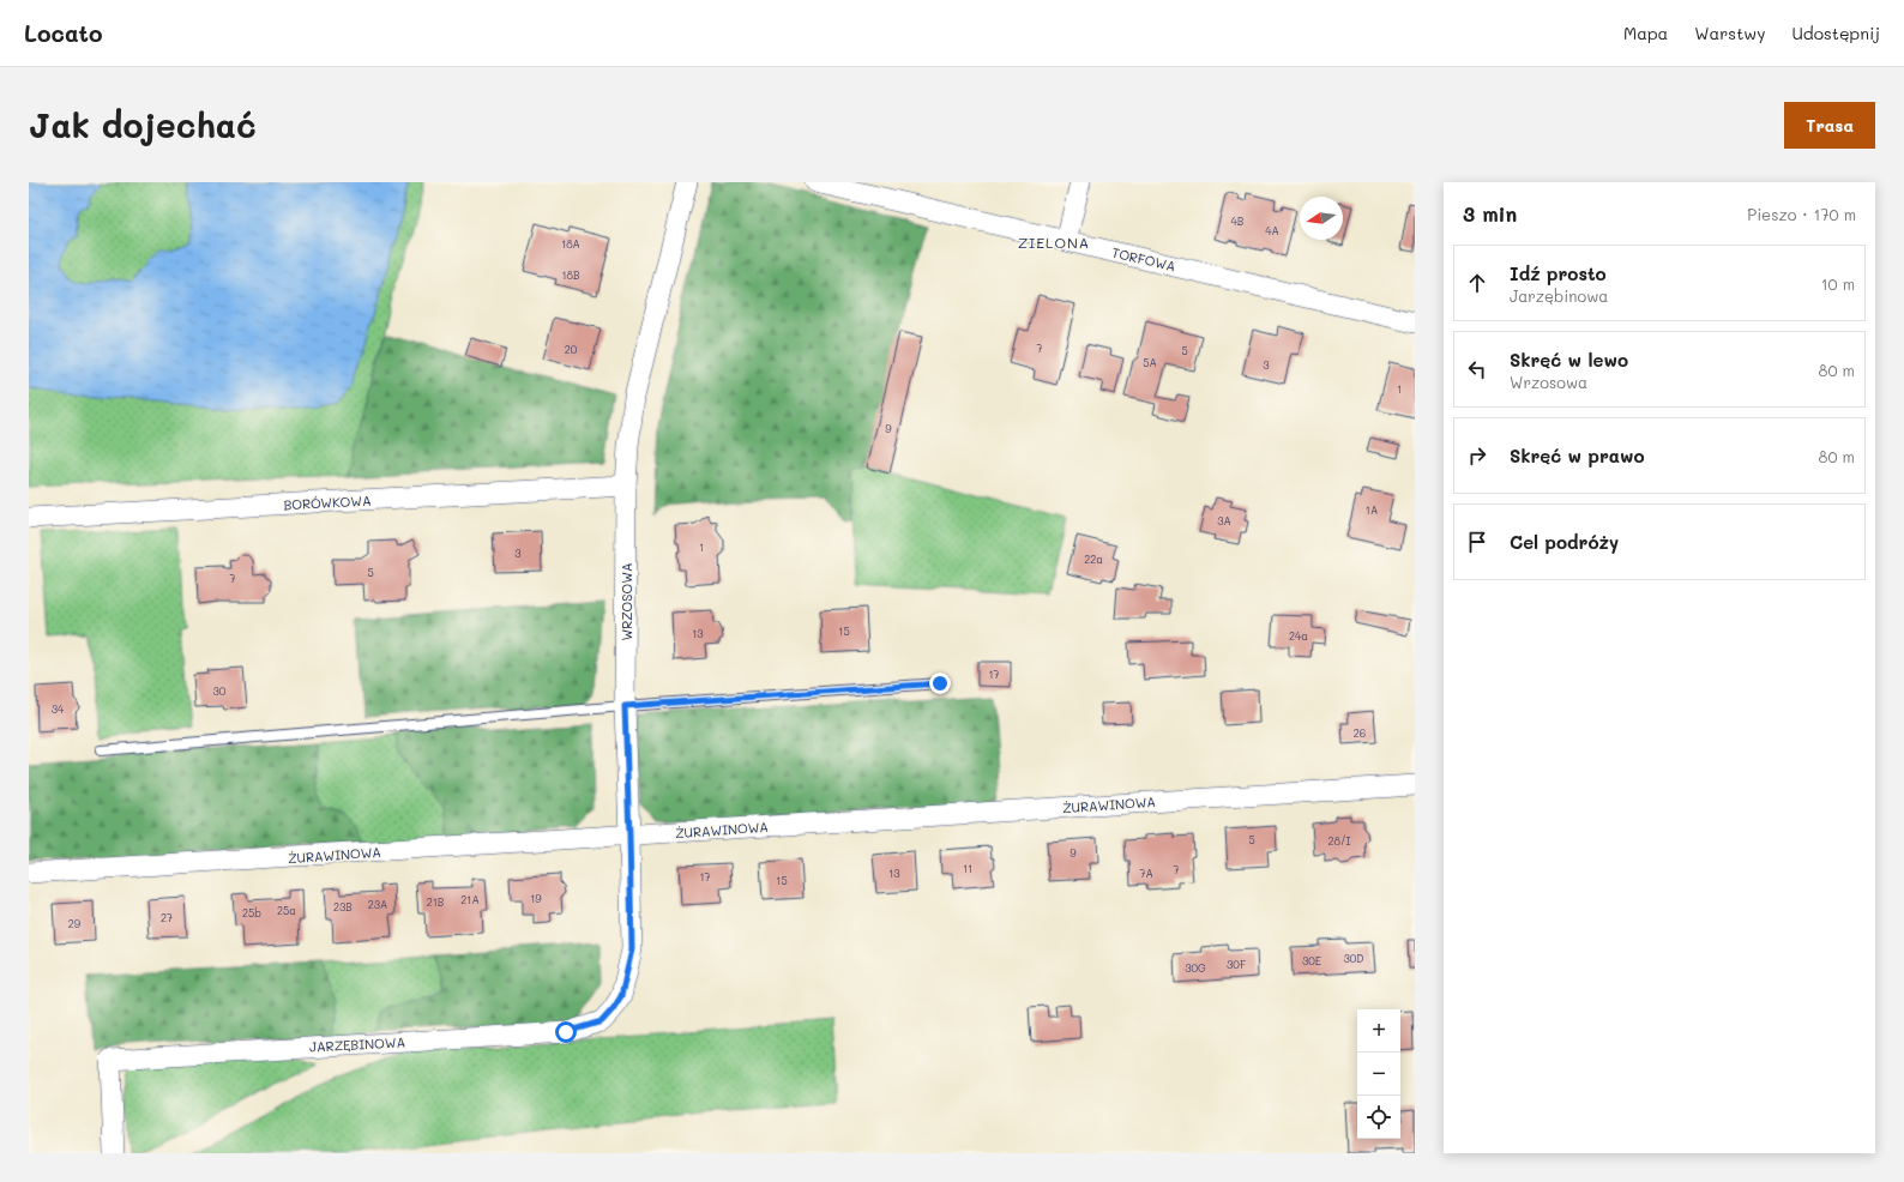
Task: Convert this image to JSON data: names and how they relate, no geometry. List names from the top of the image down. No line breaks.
{"streets":{"street":["TORFOWA","BORÓWKOWA","WRZOSOWA","ŻURAWINOWA","JARZĘBINOWA"]},"crossings":[["BORÓWKOWA","WRZOSOWA"],["WRZOSOWA","ŻURAWINOWA"],["WRZOSOWA","JARZĘBINOWA"]],"districts":["ZIELONA"],"house_numbers":["4B","4A","18A","18B","7","20","5","5A","3","1","9","1A","3A","1","3","22a","5","7","15","13","24a","17","30","34","26","5","28/I","9","11","7","13","7A","17","15","19","21A","21B","23A","23B","25a","25b","27","29","30D","30E","30F","30G"],"north":"left","page":{"header":"Locato","nav":["Mapa","Warstwy","Udostępnij"],"buttons":"Trasa","title":"Jak dojechać","heading":["3 min","Pieszo · 170 m"],"list":[["Idź prosto","Jarzębinowa","10 m"],["Skręć w lewo","Wrzosowa","80 m"],["Skręć w prawo","80 m"],"Cel podróży"],"map_buttons":["+","−"]}}
